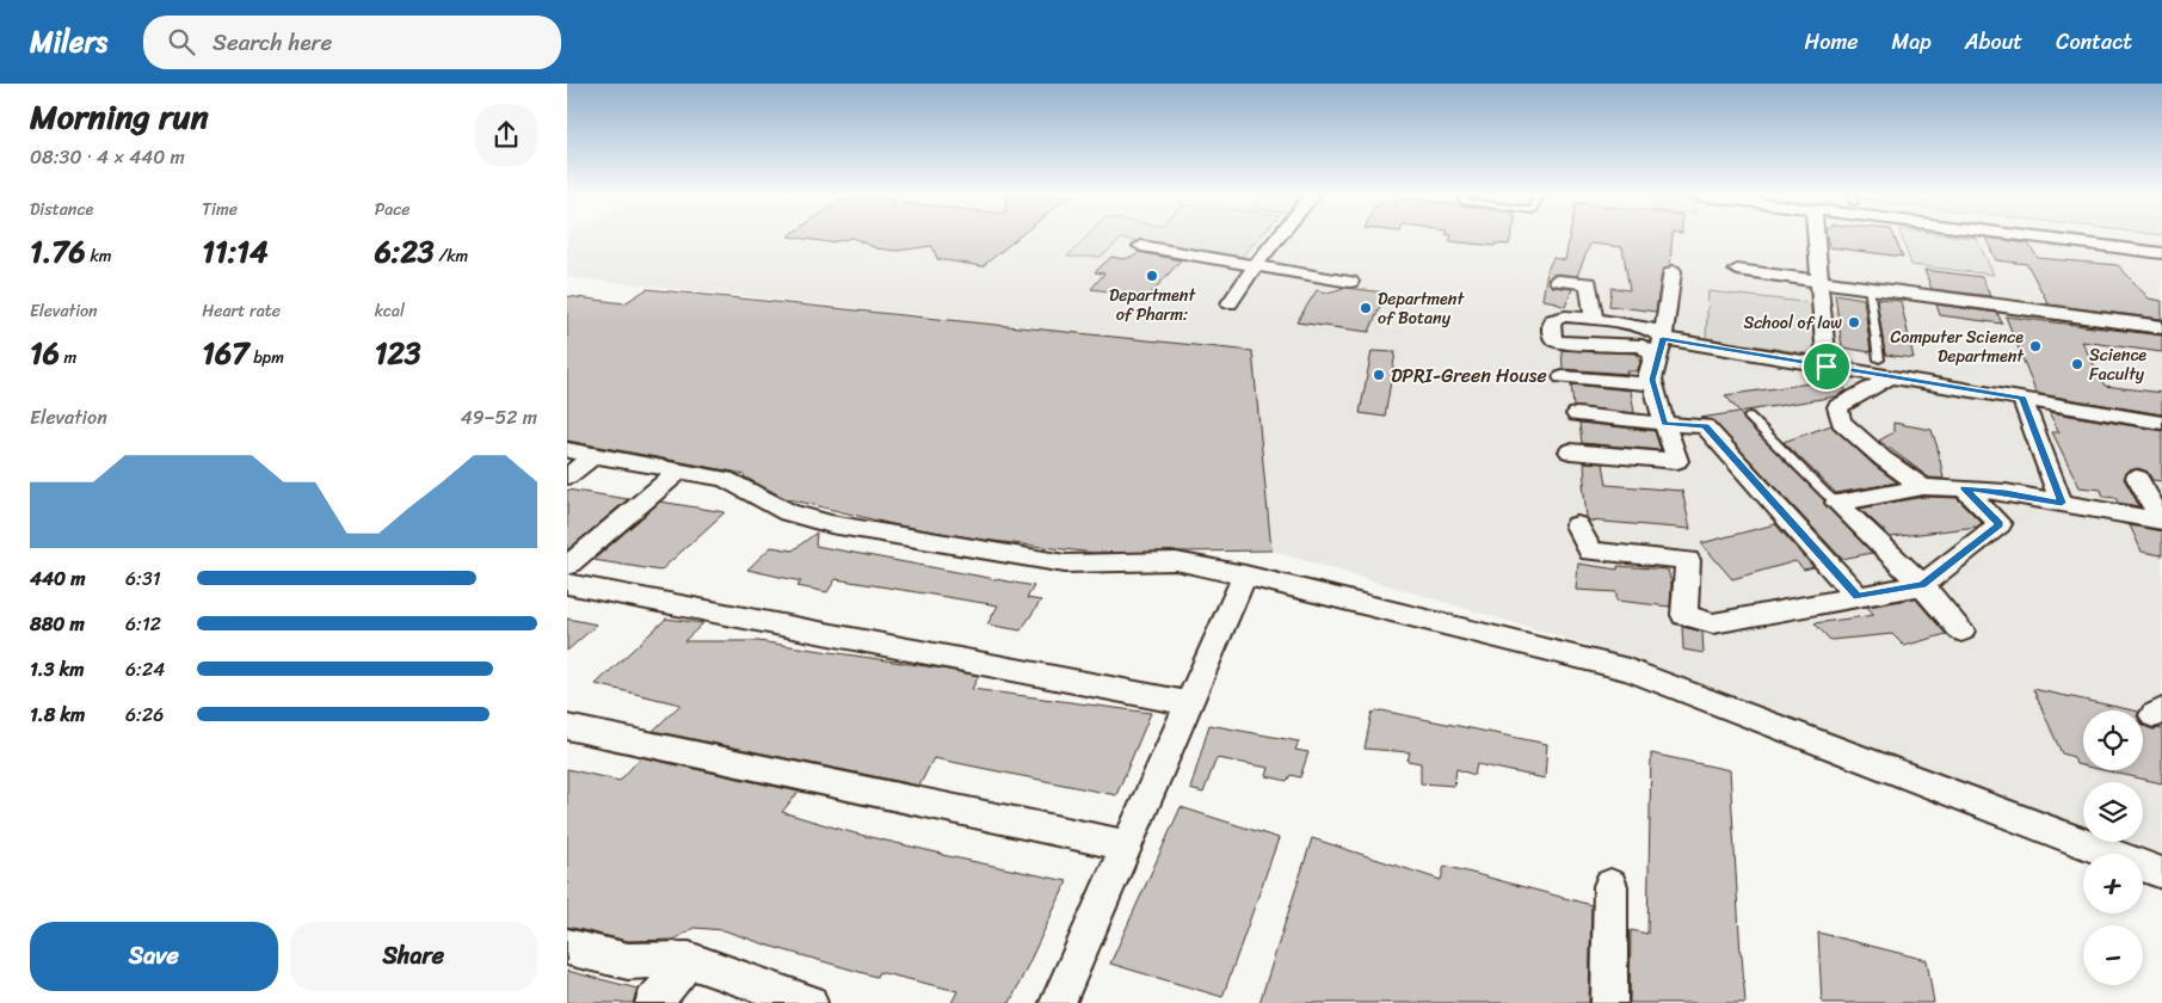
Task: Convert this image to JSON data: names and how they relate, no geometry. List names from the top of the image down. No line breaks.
{"places":["Department of Pharm:","Department of Botany","School of law","Computer Science Department","Science Faculty","DPRI-Green House"],"page":{"header":"Milers","search":"Search here","nav":["Home","Map","About","Contact"],"heading":["Morning run","08:30 · 4 × 440 m"],"stats":[["Distance","1.76 km"],["Time","11:14"],["Pace","6:23 /km"],["Elevation","16 m"],["Heart rate","167 bpm"],["kcal","123"]],"chart":["Elevation","49–52 m"],"list":[{"name":"440 m","note":"6:31"},{"name":"880 m","note":"6:12"},{"name":"1.3 km","note":"6:24"},{"name":"1.8 km","note":"6:26"}],"map_buttons":["+","−"],"buttons":["Save","Share"]}}
